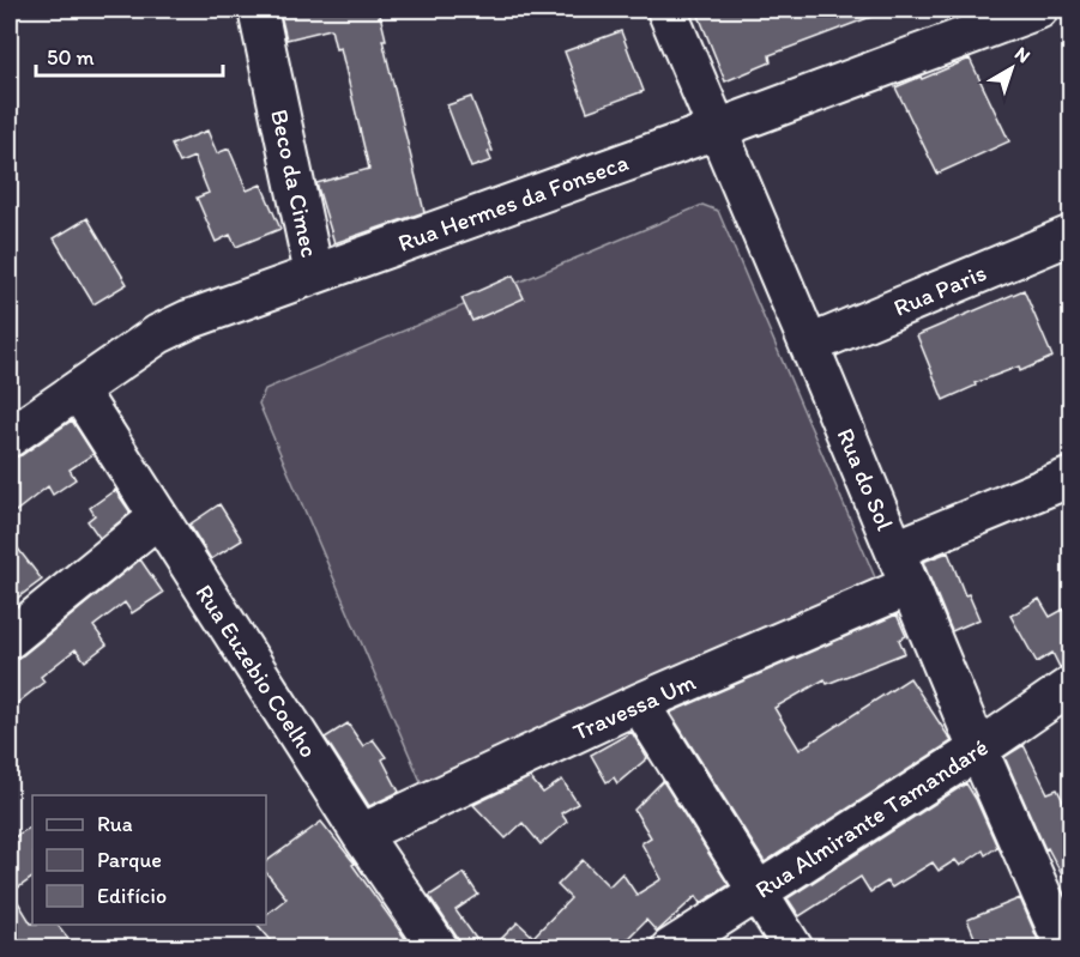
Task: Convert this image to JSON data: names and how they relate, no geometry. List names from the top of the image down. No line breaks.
{"streets":{"street":["Beco da Cimec","Rua Hermes da Fonseca","Rua Paris","Rua do Sol","Rua Euzebio Coelho","Travessa Um","Rua Almirante Tamandaré"]},"crossings":[["Beco da Cimec","Rua Hermes da Fonseca"],["Rua Hermes da Fonseca","Rua do Sol"],["Rua Hermes da Fonseca","Rua Euzebio Coelho"],["Rua Paris","Rua do Sol"],["Rua do Sol","Travessa Um"],["Rua do Sol","Rua Almirante Tamandaré"],["Rua Euzebio Coelho","Travessa Um"]],"legend":["Rua","Parque","Edifício"],"scale_bar":"50 m","north":"top right"}
